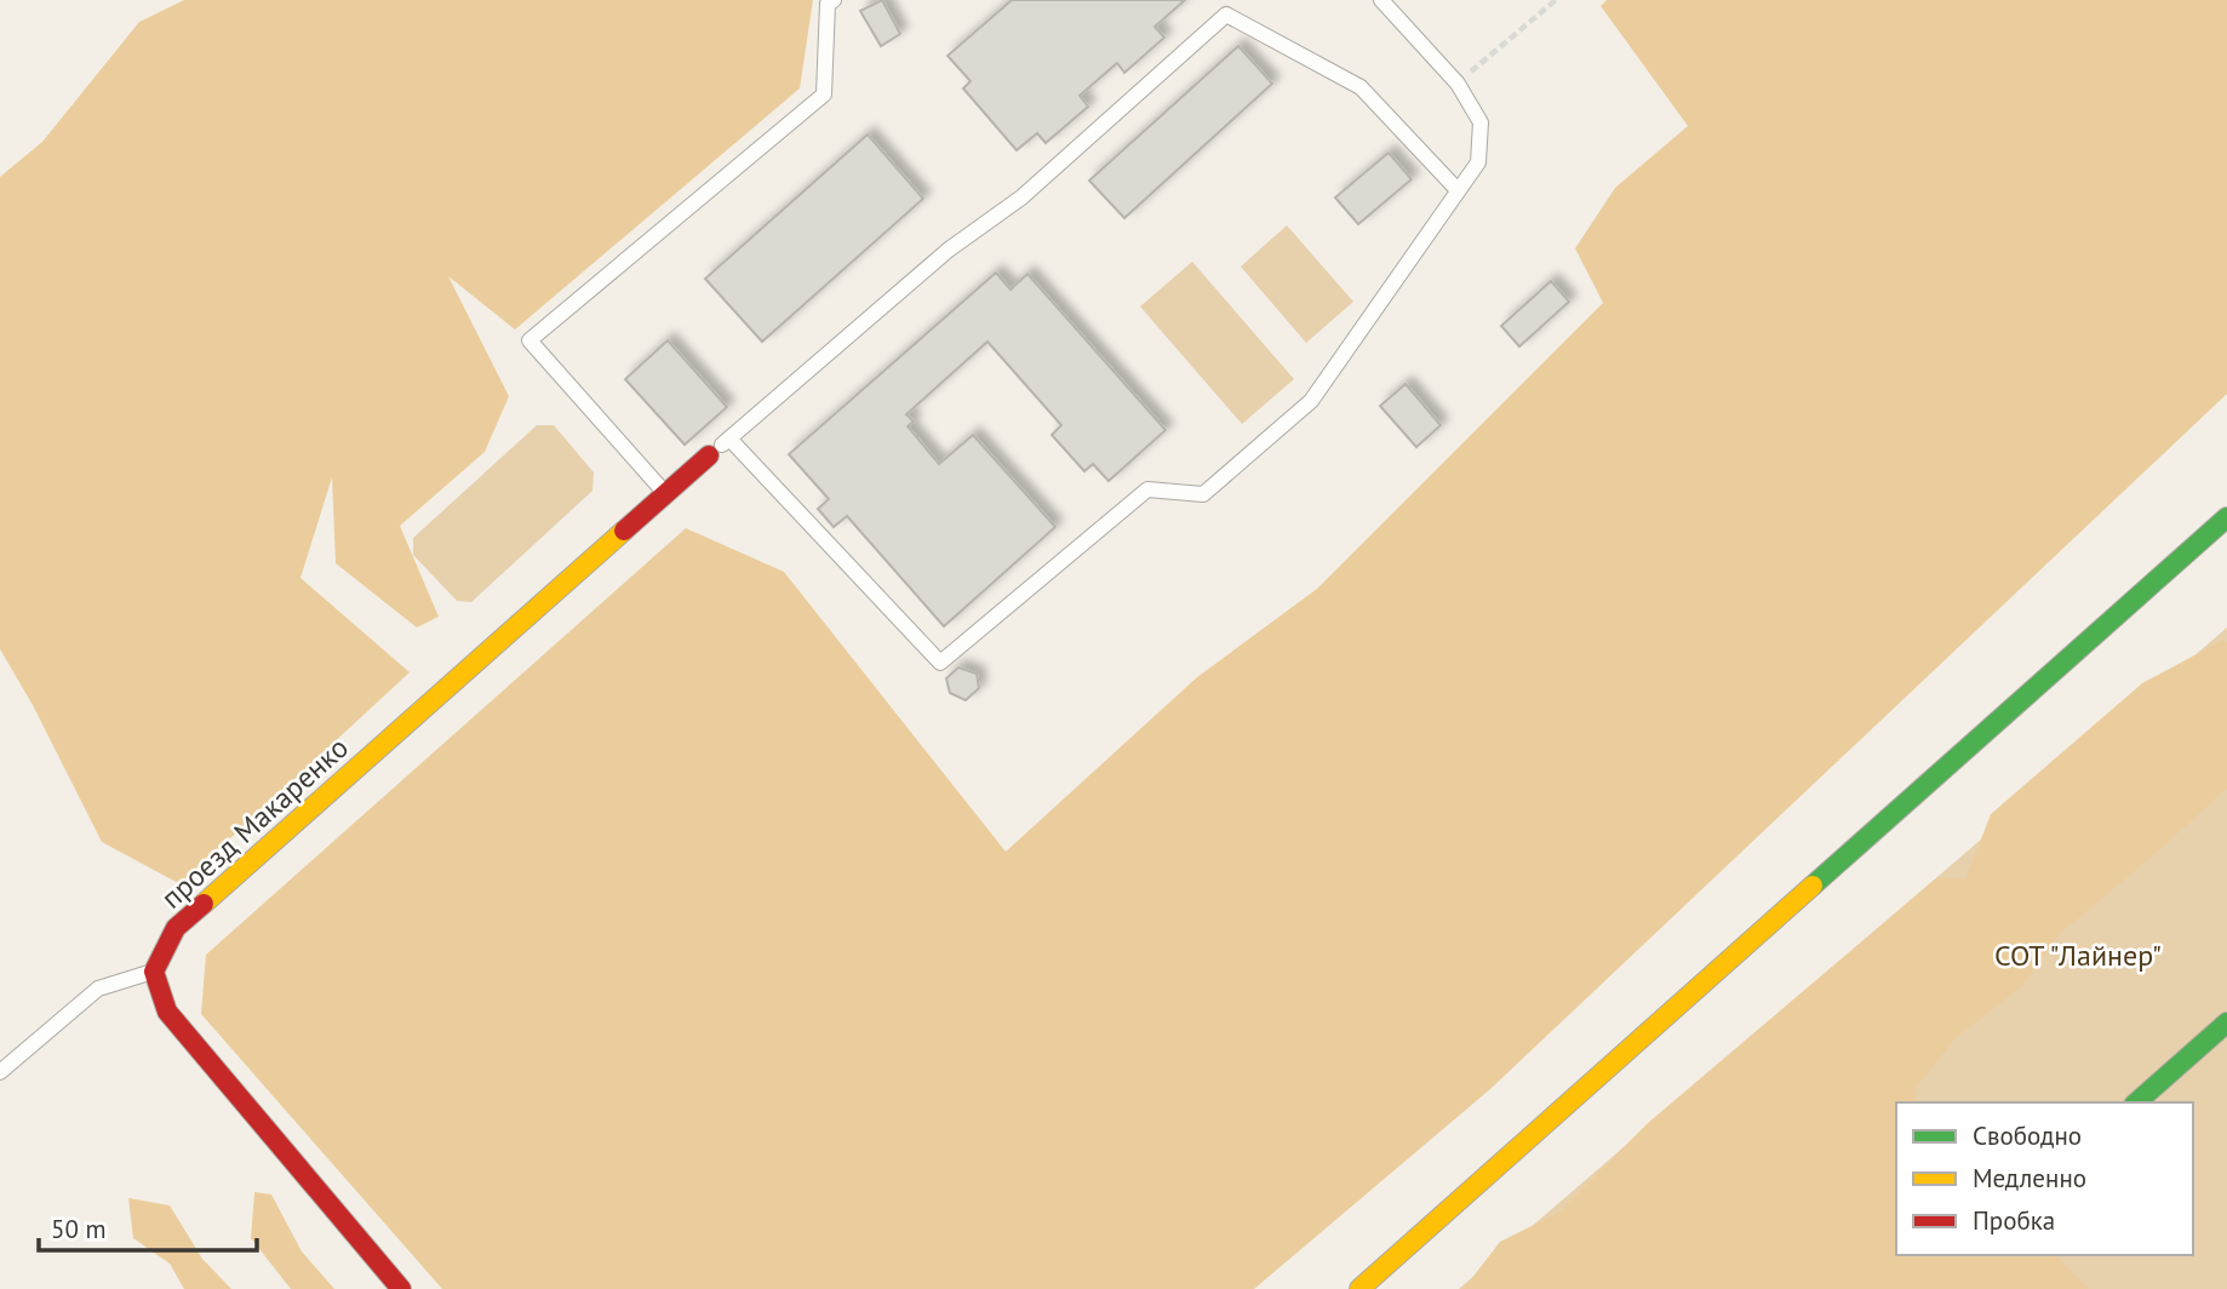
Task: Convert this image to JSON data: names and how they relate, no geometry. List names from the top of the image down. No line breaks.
{"streets":{"street":["проезд Макаренко"]},"parks":["СОТ \"Лайнер\""],"legend":["Свободно","Медленно","Пробка"],"scale_bar":"50 m"}
